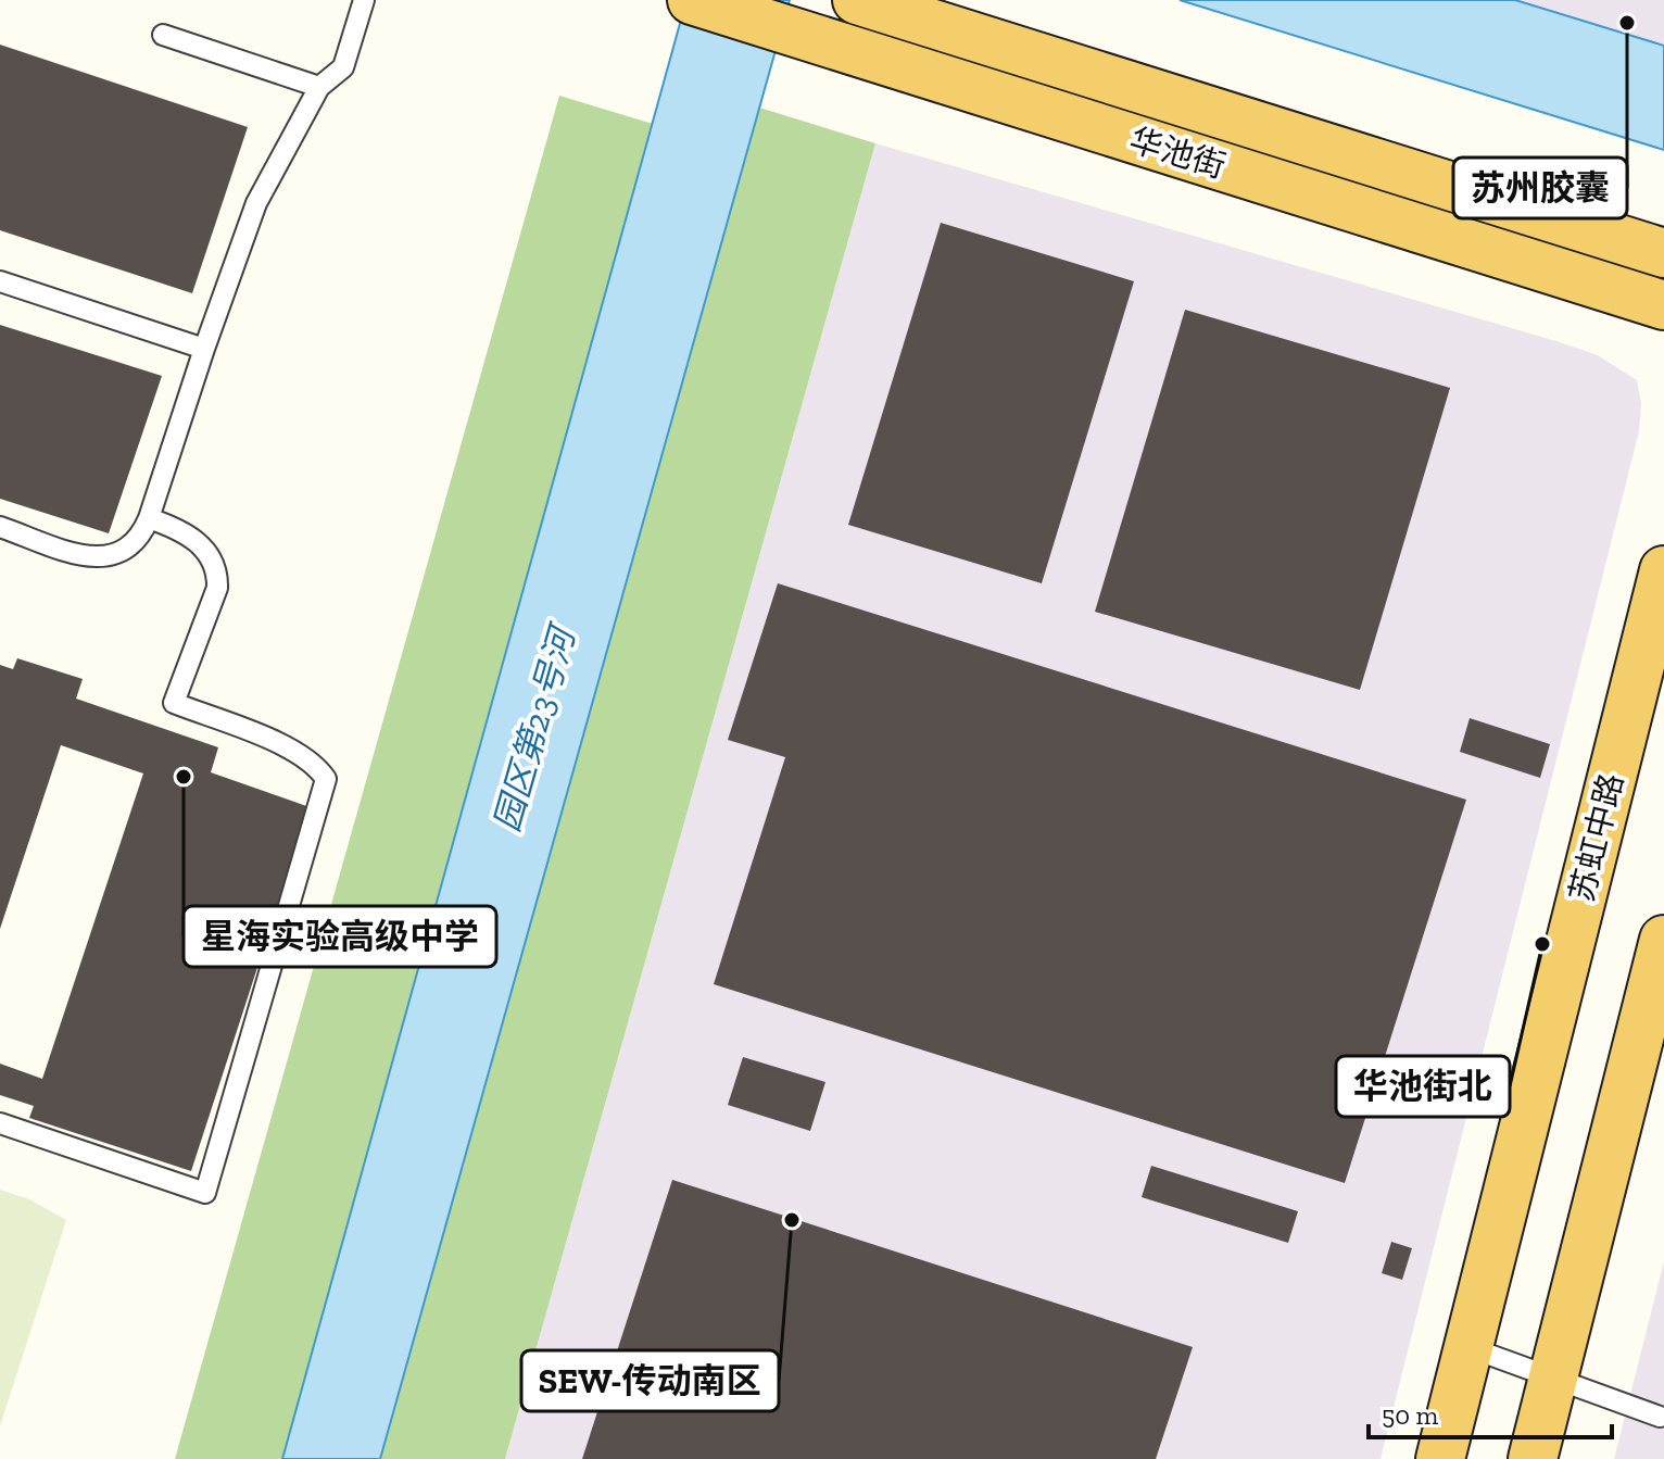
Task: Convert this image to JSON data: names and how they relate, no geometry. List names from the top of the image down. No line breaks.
{"streets":{"main road":["华池街","苏虹中路"]},"water":["园区第23号河"],"places":["苏州胶囊","星海实验高级中学","华池街北","SEW-传动南区"],"scale_bar":"50 m"}
